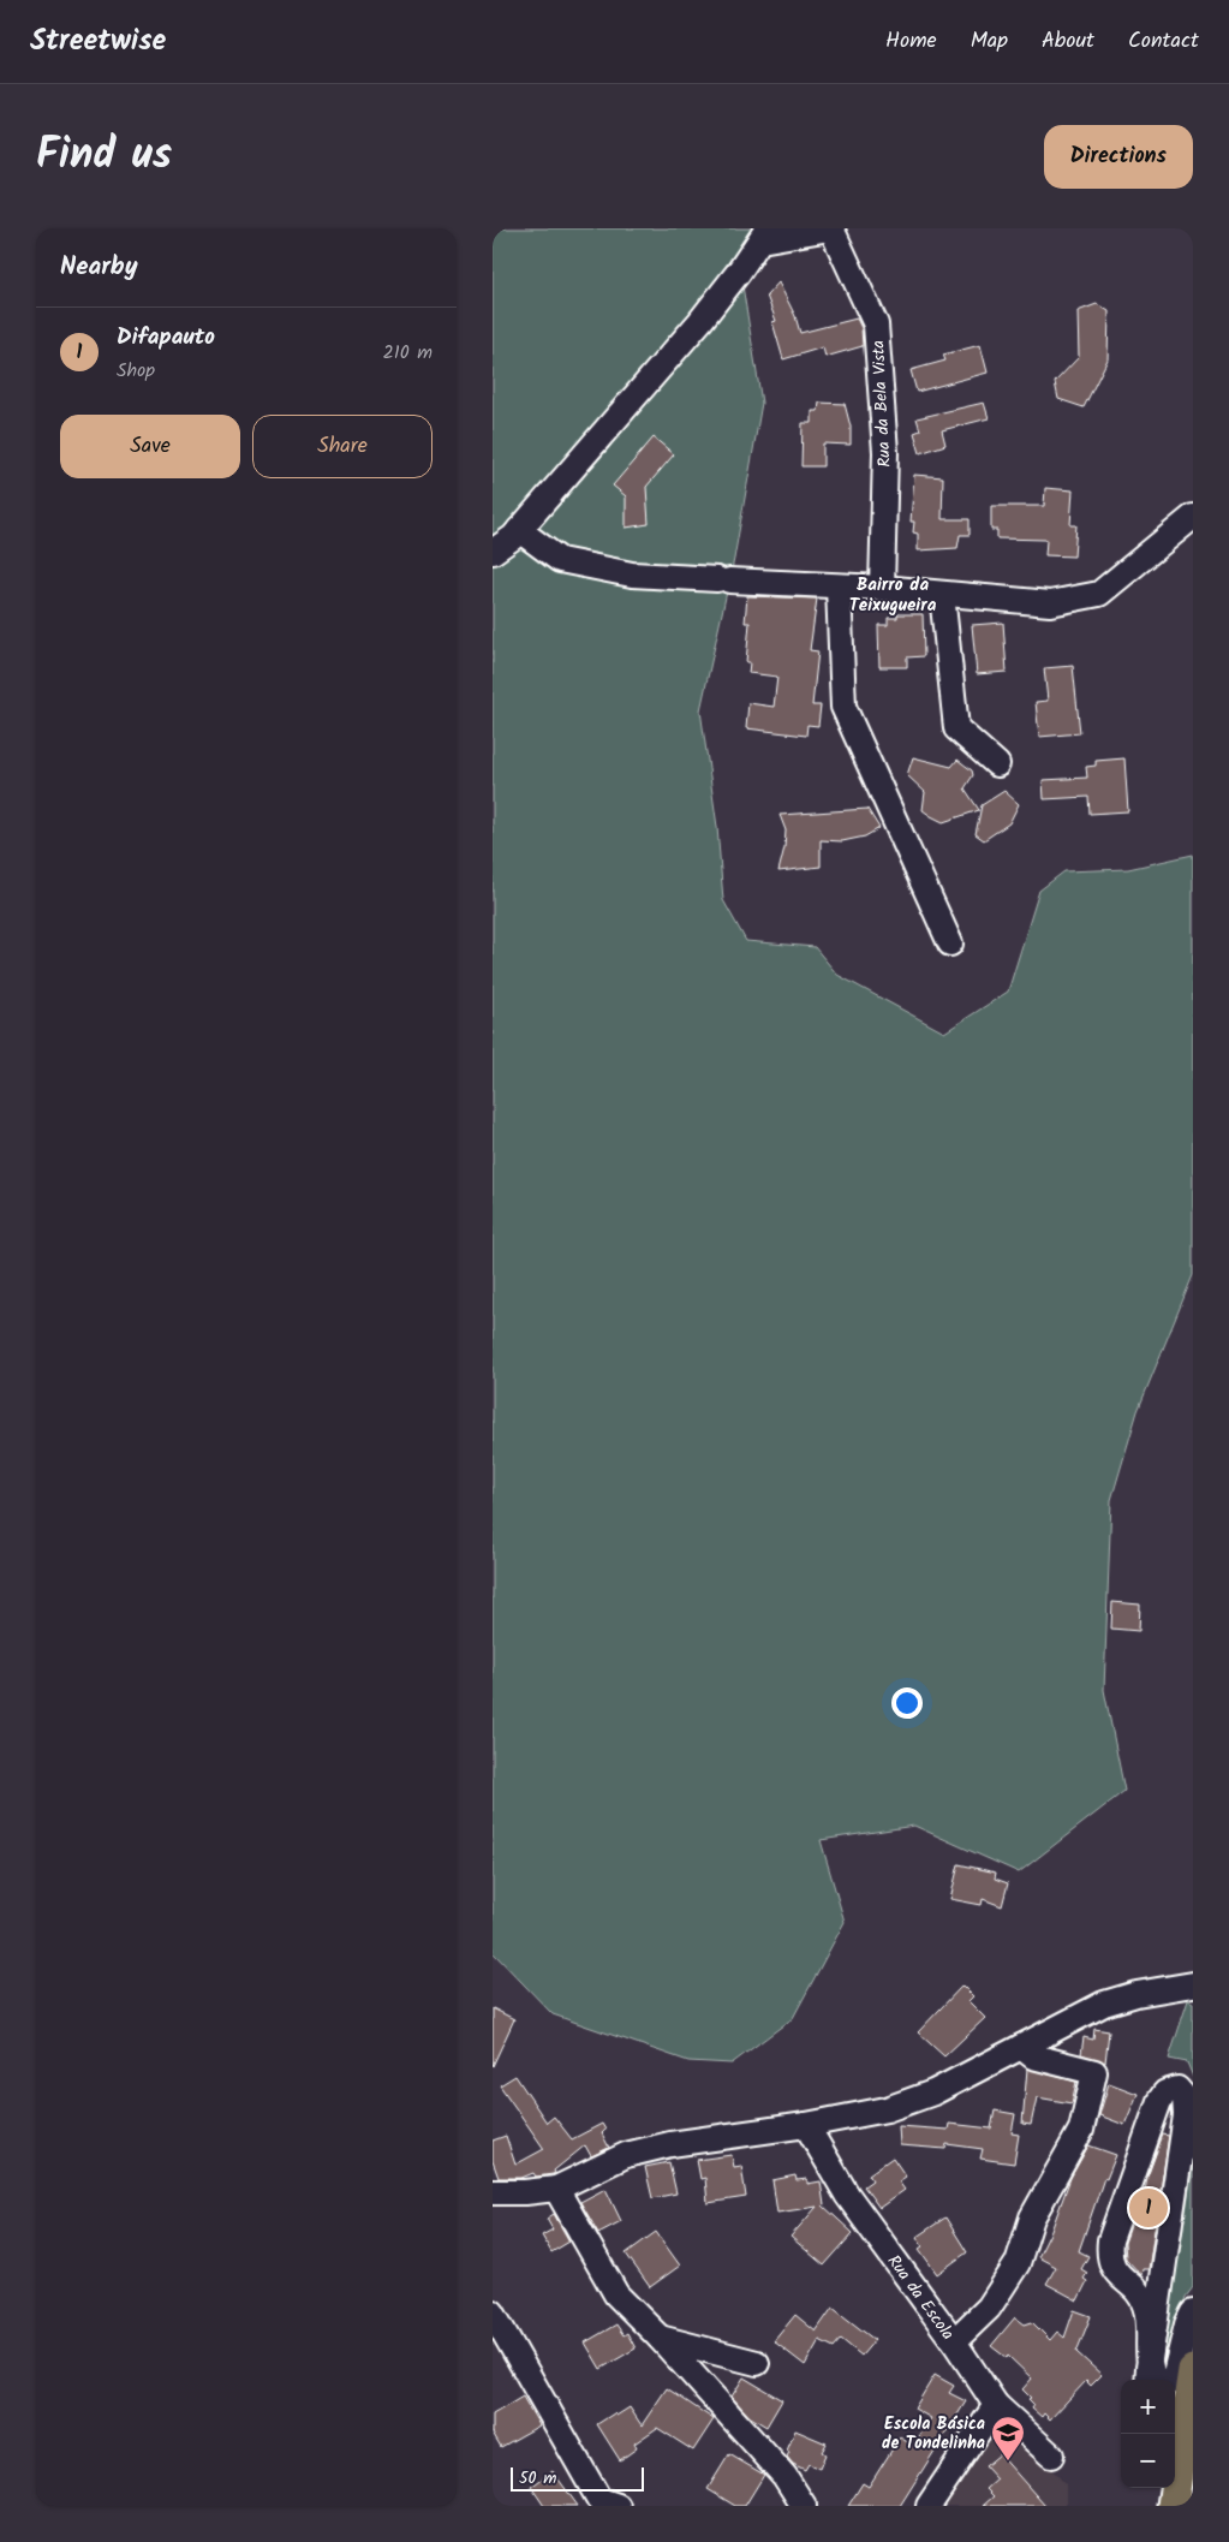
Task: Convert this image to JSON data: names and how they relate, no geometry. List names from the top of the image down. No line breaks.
{"streets":{"street":["Rua da Bela Vista","Rua da Escola"]},"districts":["Bairro da Teixugueira"],"places":{"school or university":["Escola Básica de Tondelinha"]},"scale_bar":"50 m","page":{"header":"Streetwise","nav":["Home","Map","About","Contact"],"title":"Find us","buttons":["Directions",["Save","Share"]],"heading":"Nearby","list":[{"mark":"1","name":"Difapauto","note":"Shop","value":"210 m"}],"pins":"1","map_buttons":["+","−"],"scale":"50 m"}}
